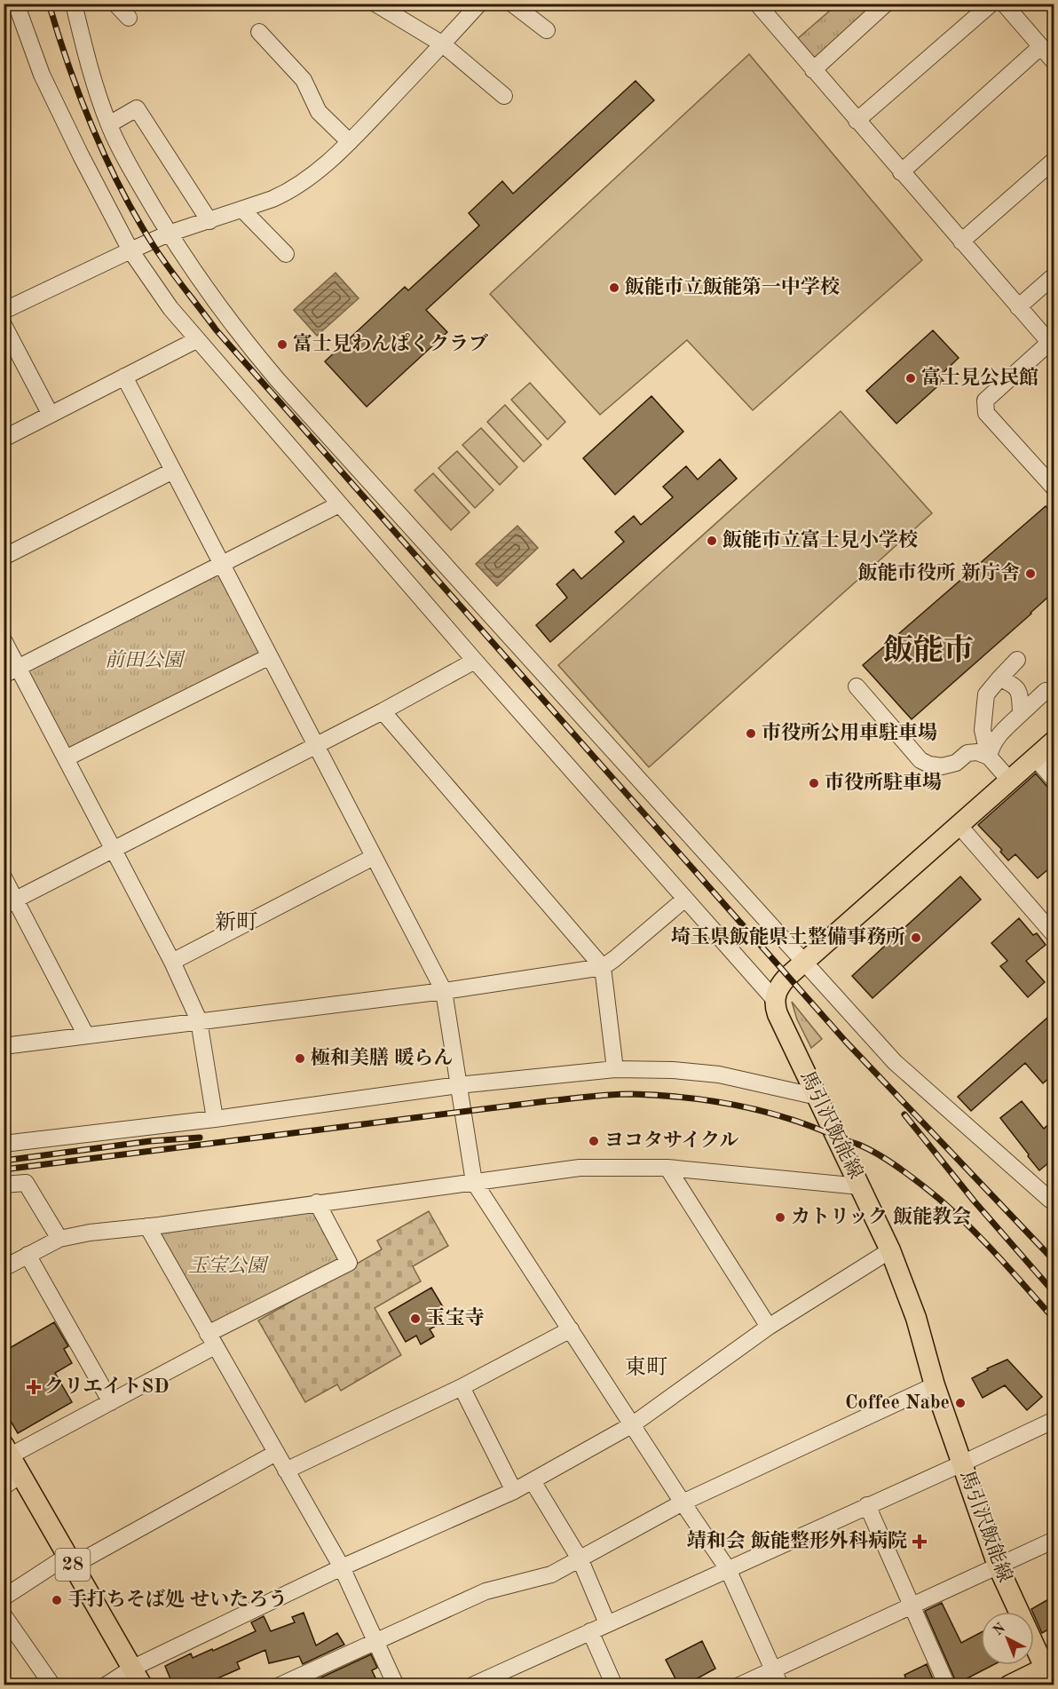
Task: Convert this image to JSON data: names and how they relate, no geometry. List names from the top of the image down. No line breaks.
{"streets":{"main road":["馬引沢飯能線","28"]},"districts":["飯能市","新町","東町"],"parks":["前田公園","玉宝公園"],"places":{"other":["飯能市立飯能第一中学校","富士見わんぱくクラブ","富士見公民館","飯能市立富士見小学校","飯能市役所 新庁舎","市役所公用車駐車場","市役所駐車場","埼玉県飯能県土整備事務所","極和美膳 暖らん","ヨコタサイクル","カトリック 飯能教会","玉宝寺","Coffee Nabe","手打ちそば処 せいたろう"],"health":["クリエイトSD","靖和会 飯能整形外科病院"]},"north":"top left"}
